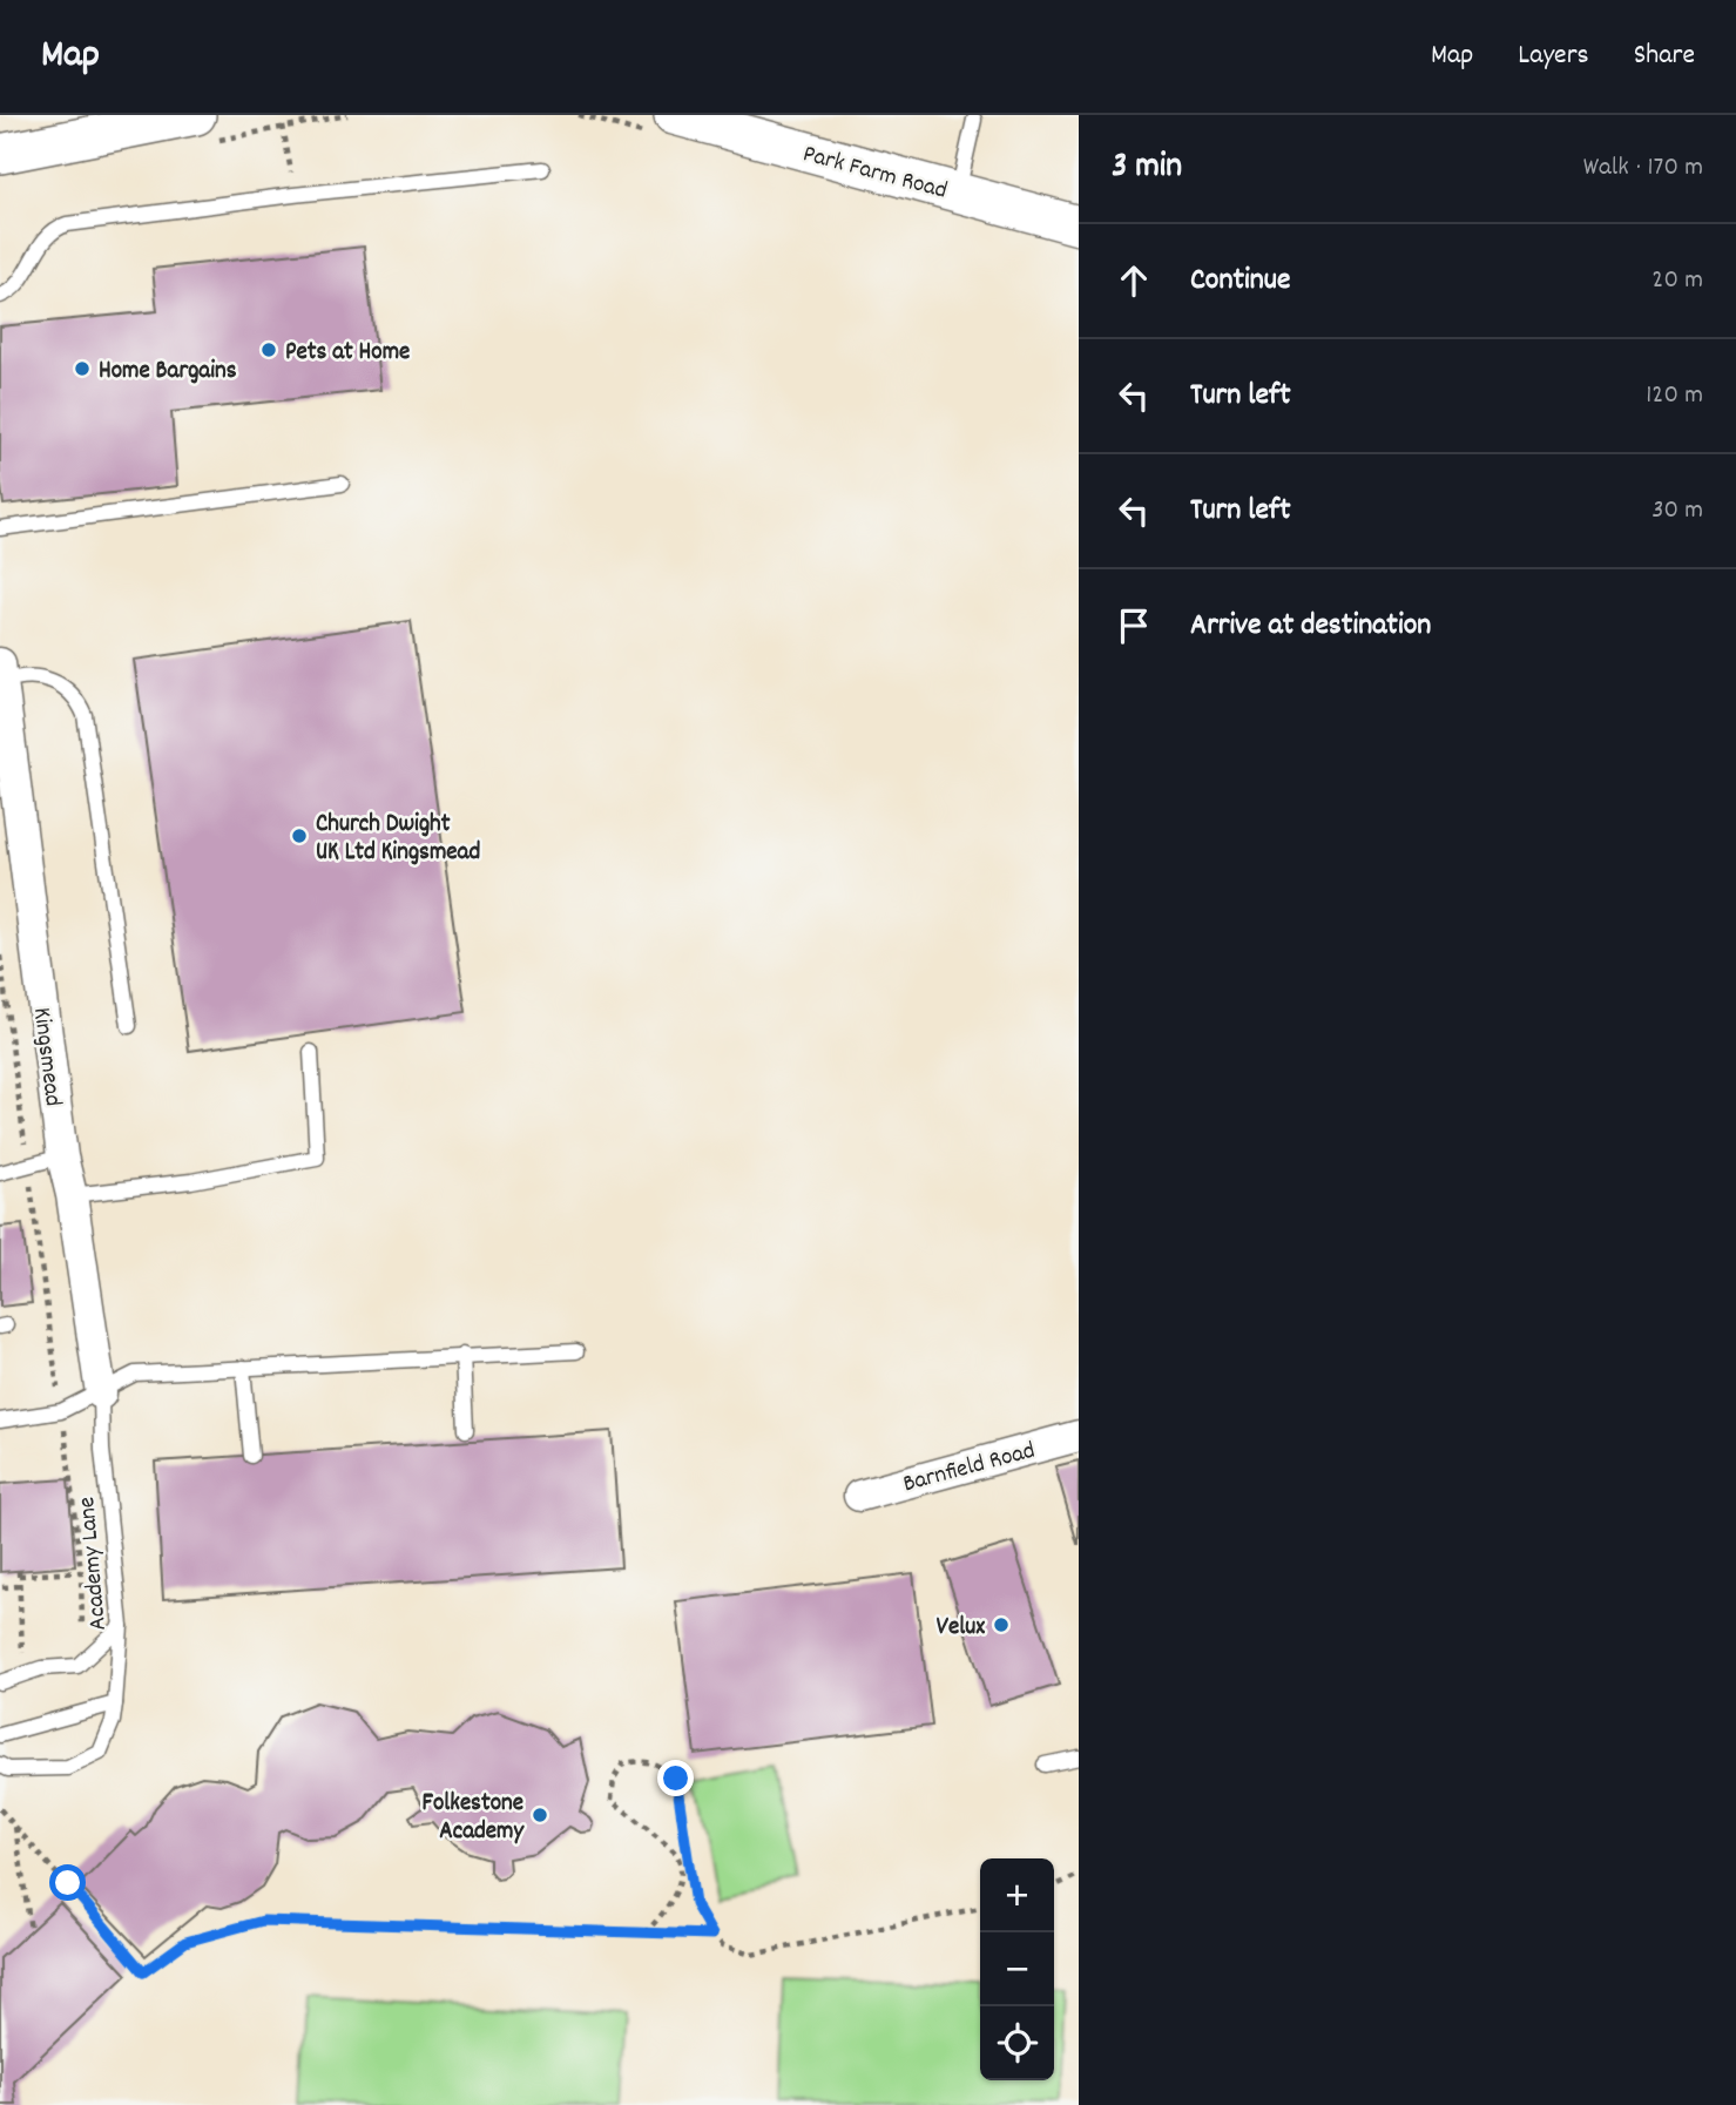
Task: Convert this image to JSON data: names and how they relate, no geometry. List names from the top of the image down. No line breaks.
{"streets":{"street":["Park Farm Road","Kingsmead","Barnfield Road"],"lane":["Academy Lane"]},"crossings":[["Kingsmead","Academy Lane"]],"places":["Pets at Home","Home Bargains","Church Dwight UK Ltd Kingsmead","Velux","Folkestone Academy"],"page":{"header":"Map","nav":["Map","Layers","Share"],"heading":["3 min","Walk · 170 m"],"list":[["Continue","20 m"],["Turn left","120 m"],["Turn left","30 m"],"Arrive at destination"],"map_buttons":["+","−"]}}
